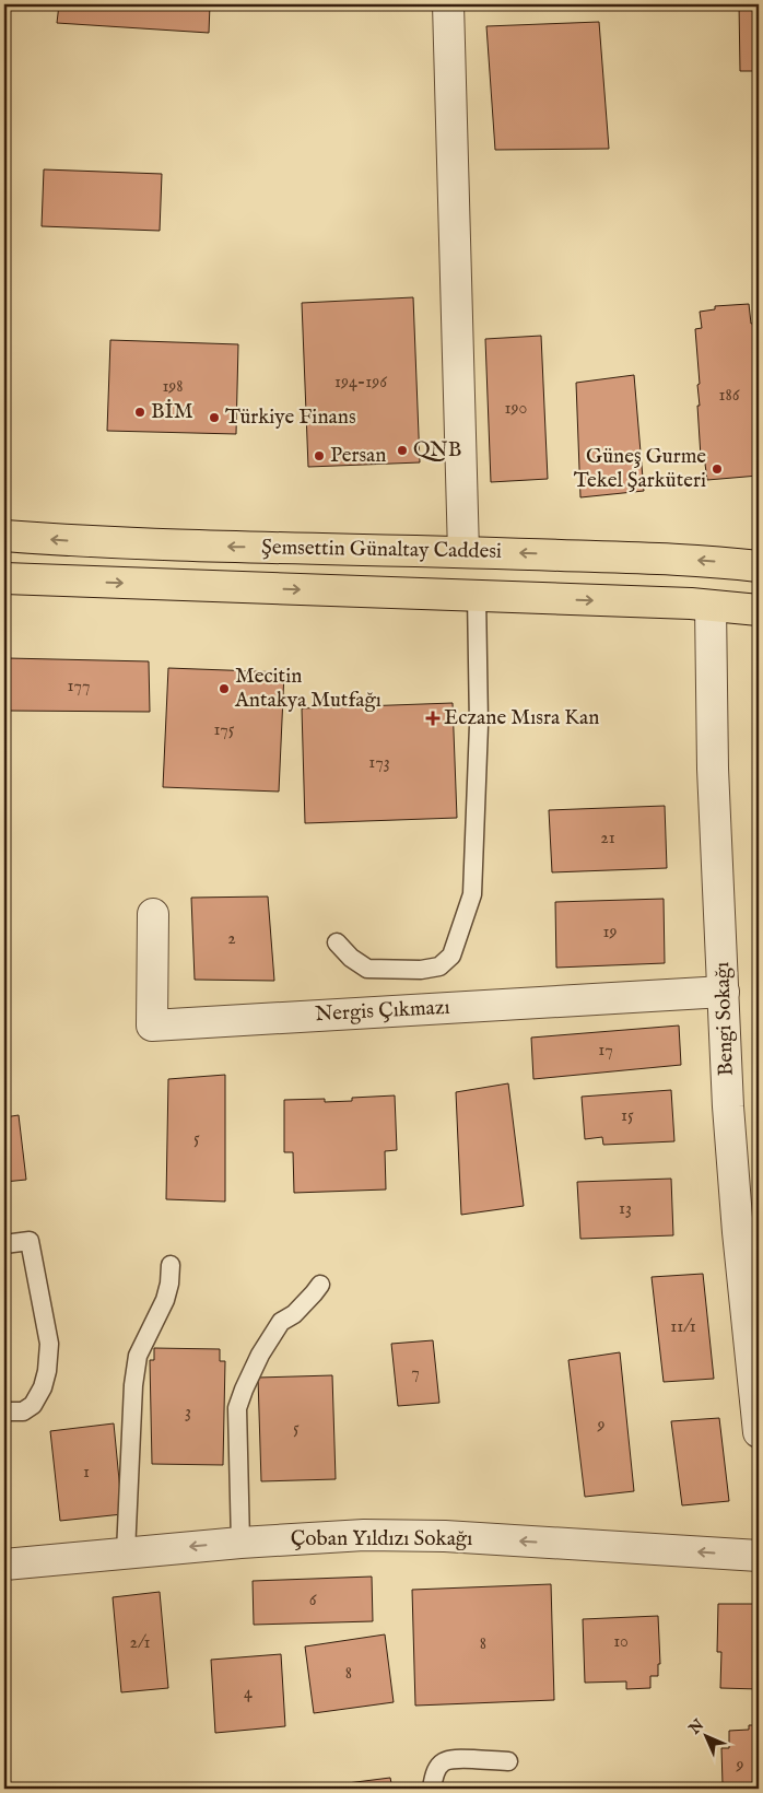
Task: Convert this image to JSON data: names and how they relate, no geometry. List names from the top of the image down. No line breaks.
{"streets":{"main road":["Şemsettin Günaltay Caddesi"],"street":["Nergis Çıkmazı","Bengi Sokağı","Çoban Yıldızı Sokağı"]},"crossings":[["Şemsettin Günaltay Caddesi","Bengi Sokağı"],["Nergis Çıkmazı","Bengi Sokağı"]],"one_way":["Çoban Yıldızı Sokağı"],"places":{"other":["BİM","Türkiye Finans","QNB","Persan","Güneş Gurme Tekel Şarküteri","Mecitin Antakya Mutfağı"],"health":["Eczane Mısra Kan"]},"house_numbers":["194-196","198","186","190","177","175","173","21","19","2","17","15","5","13","11/1","7","3","9","5","1","6","10","2/1","8","8","4","9"],"north":"top left"}
